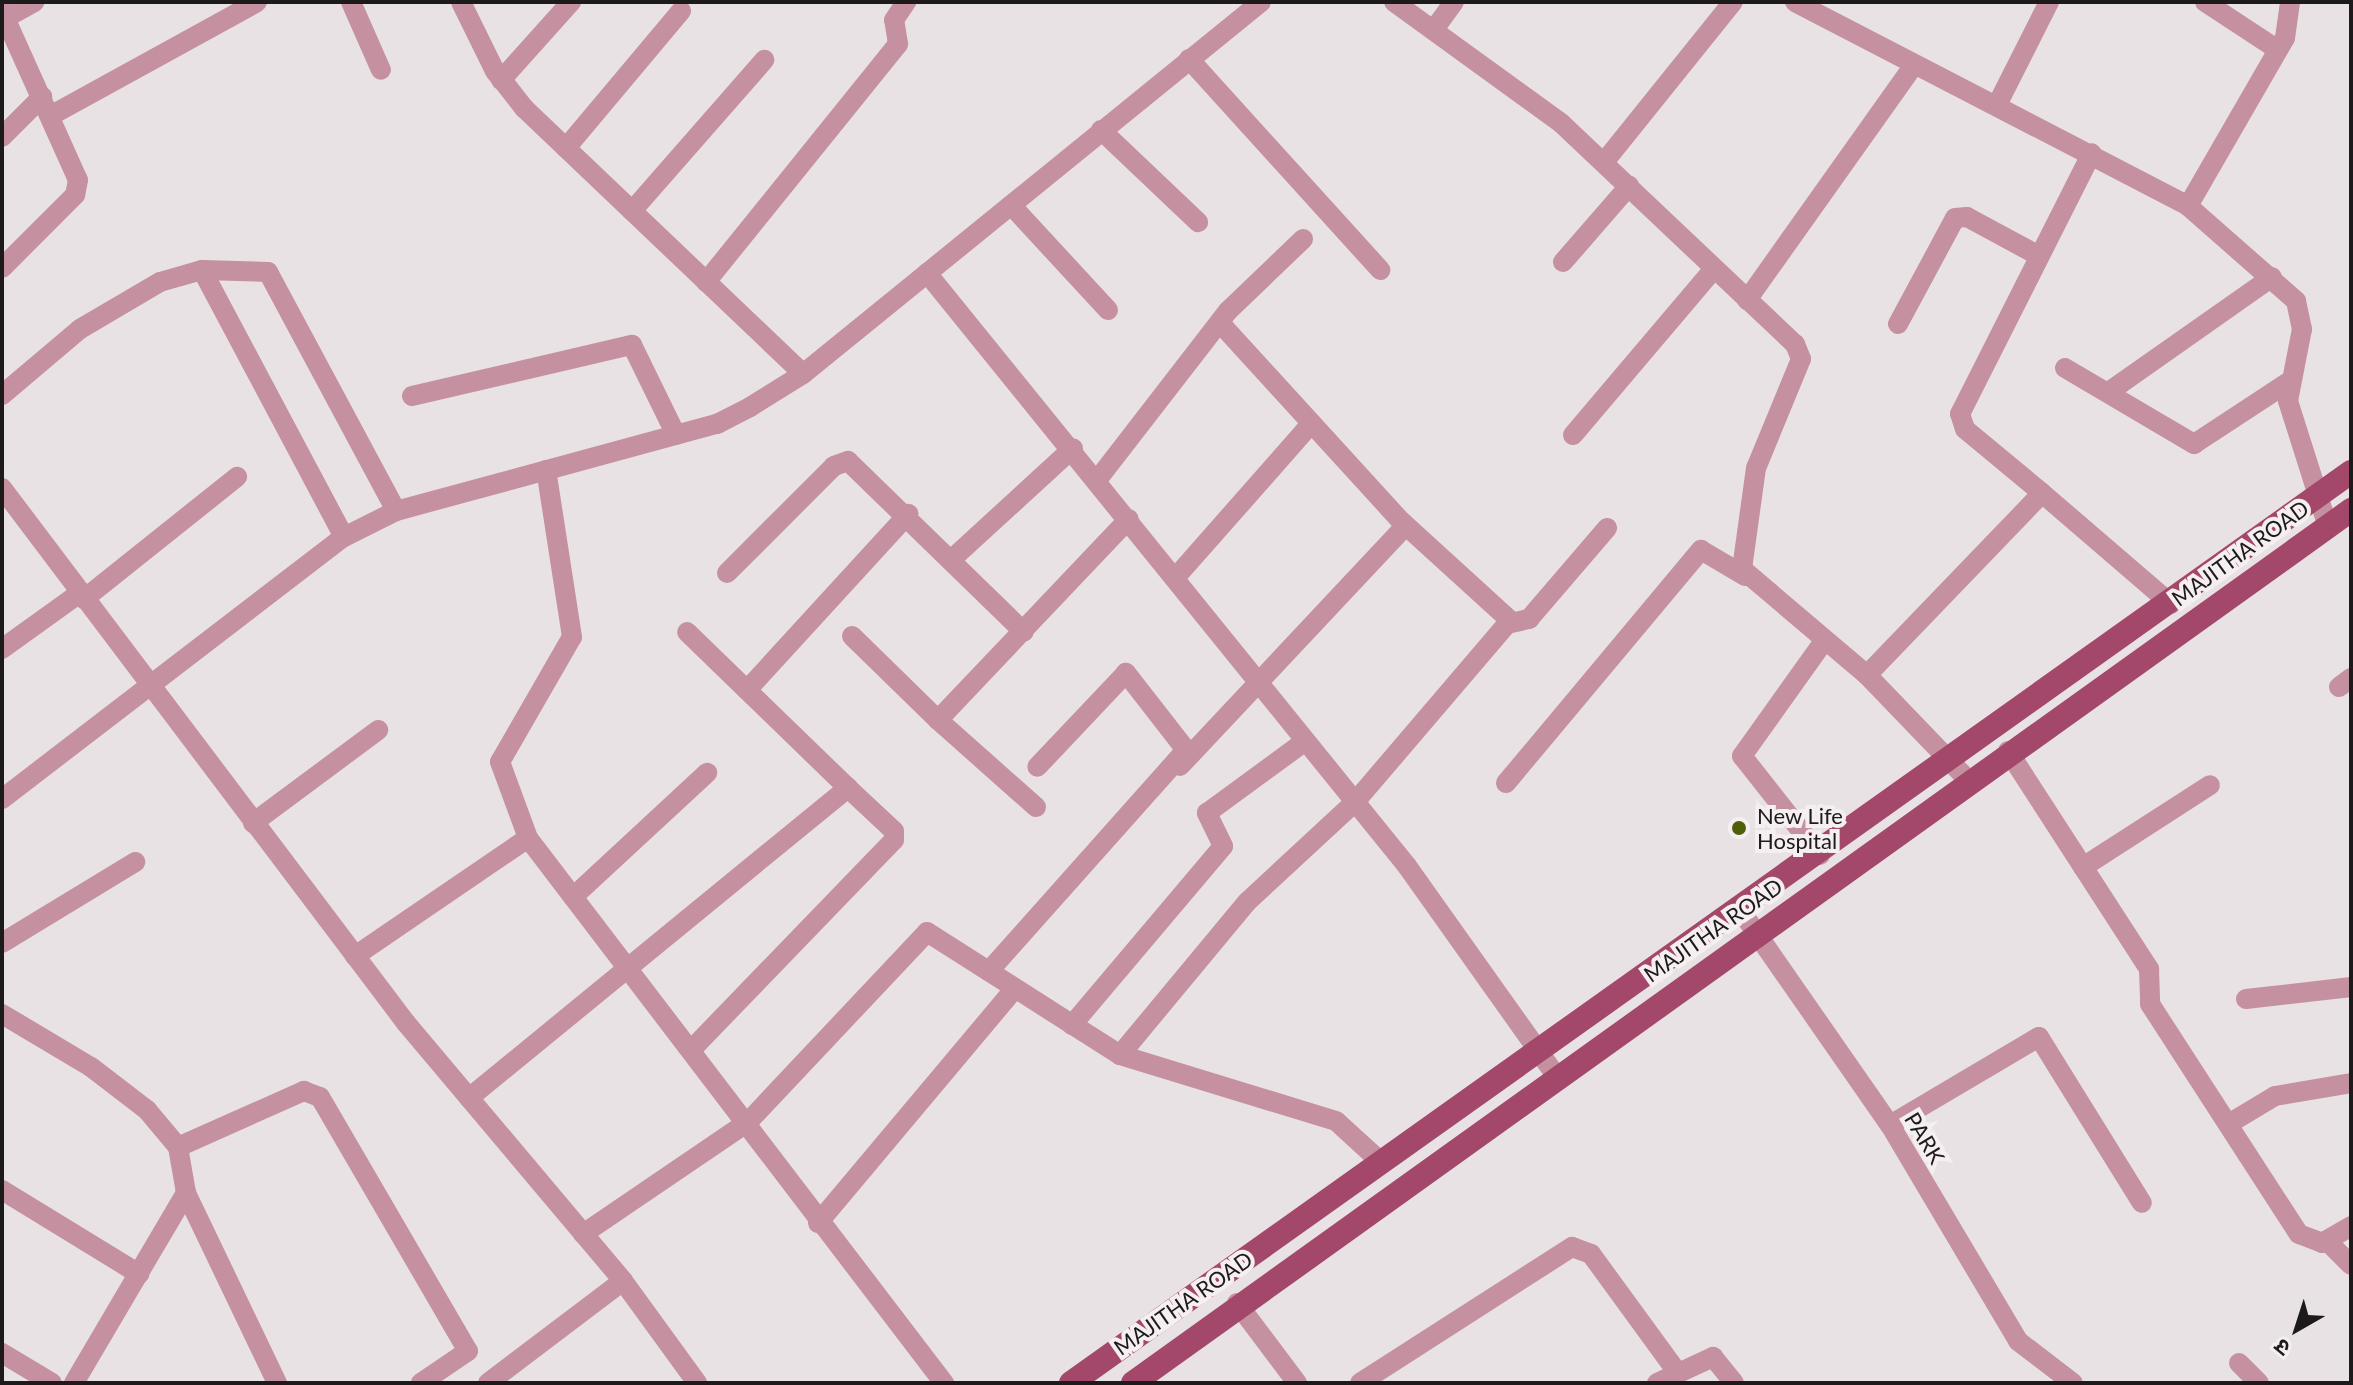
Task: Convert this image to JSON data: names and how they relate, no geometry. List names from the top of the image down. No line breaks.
{"streets":{"main road":["MAJITHA ROAD"],"street":["PARK"]},"crossings":[["MAJITHA ROAD","PARK"]],"places":["New Life Hospital"],"north":"bottom left"}
